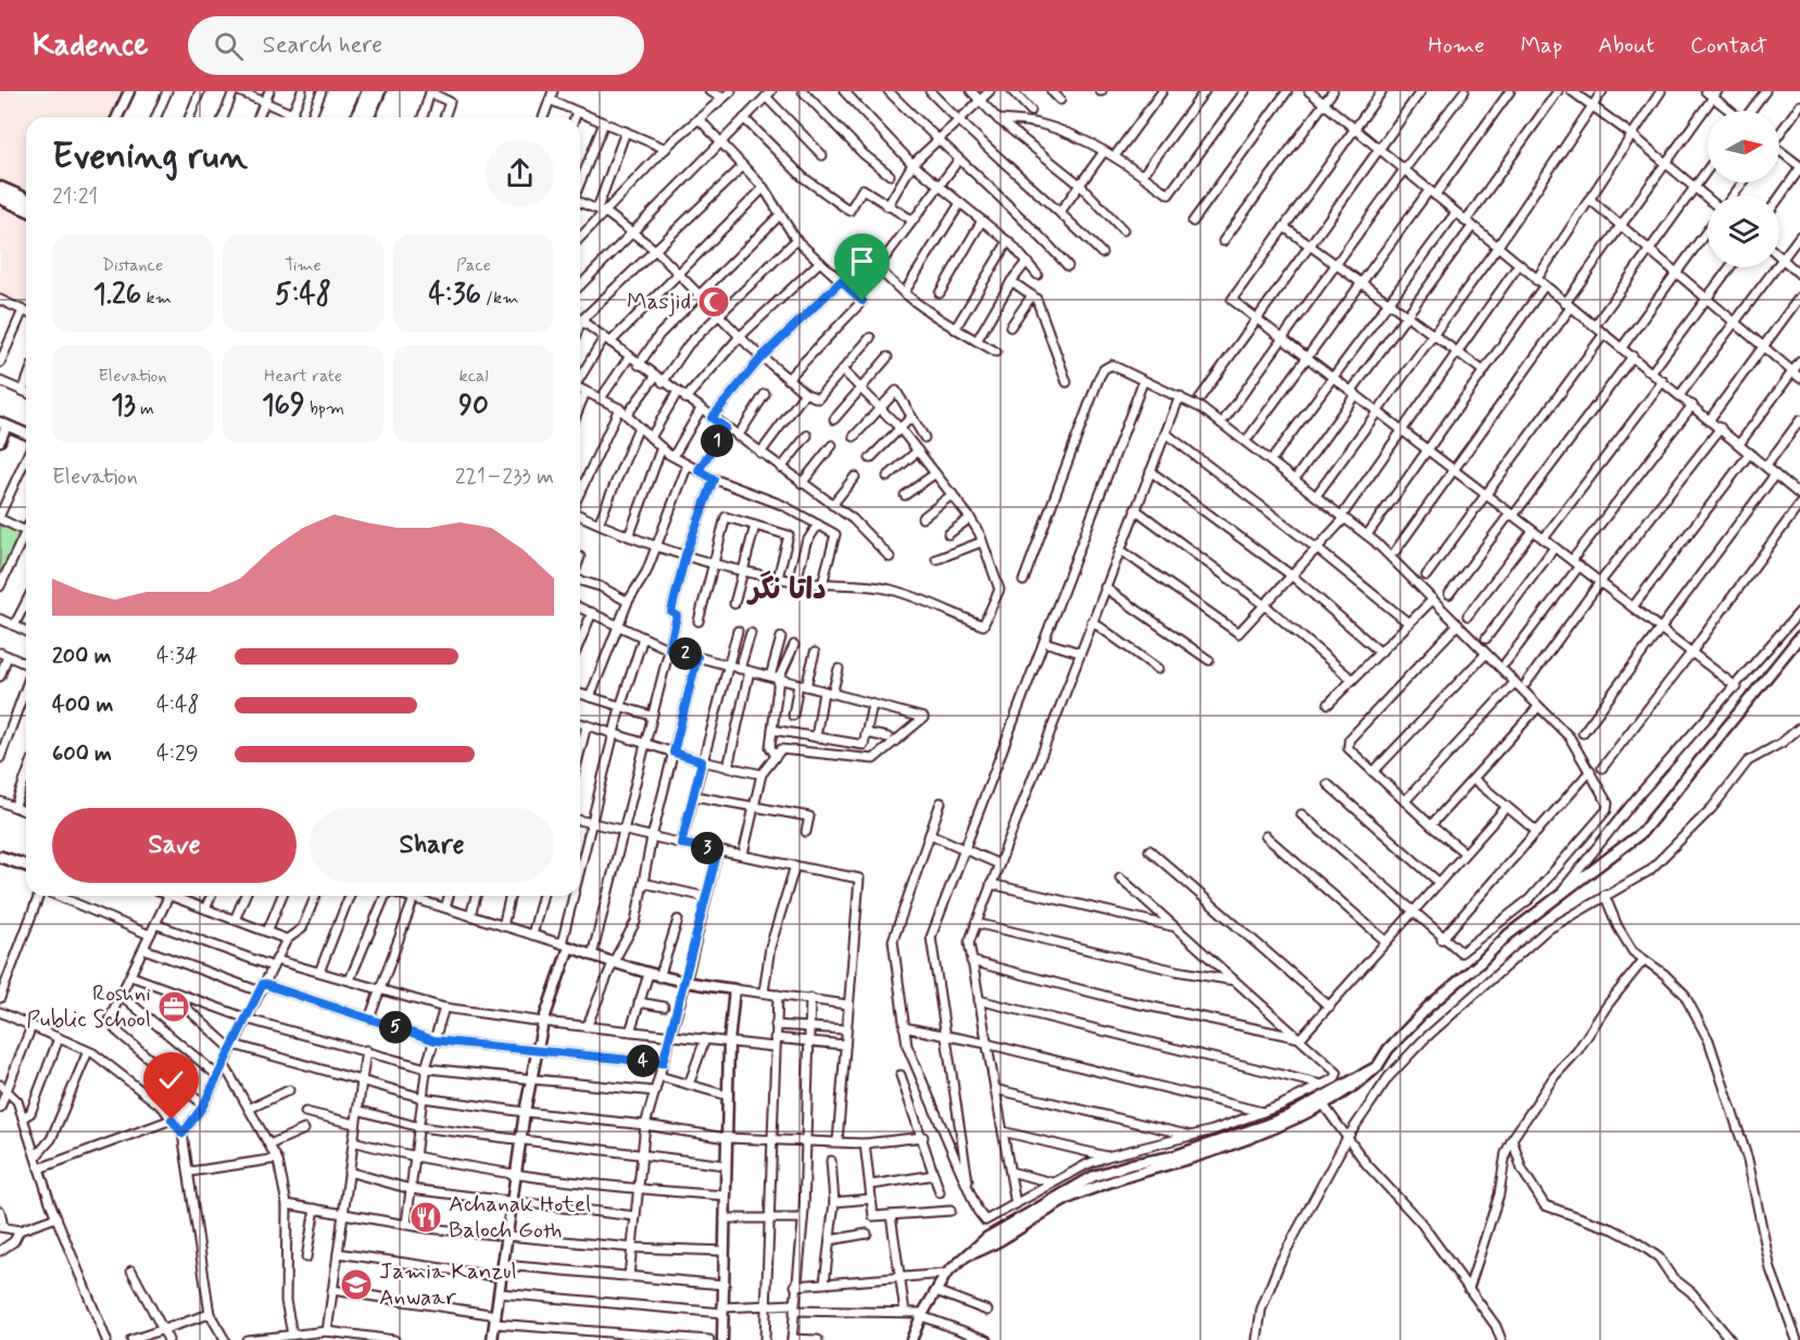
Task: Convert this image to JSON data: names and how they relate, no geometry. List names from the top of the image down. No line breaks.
{"districts":["داتا نگر"],"places":{"mosque":["Masjid"],"office":["Roshni Public School"],"restaurant":["Achanak Hotel Baloch Goth"],"school or university":["Jamia Kanzul Anwaar"]},"north":"right","page":{"header":"Kadence","search":"Search here","nav":["Home","Map","About","Contact"],"heading":["Evening run","21:21"],"stats":[["Distance","1.26 km"],["Time","5:48"],["Pace","4:36 /km"],["Elevation","13 m"],["Heart rate","169 bpm"],["kcal","90"]],"pins":["1","2","3","5","4"],"chart":["Elevation","221–233 m"],"list":[{"name":"200 m","note":"4:34"},{"name":"400 m","note":"4:48"},{"name":"600 m","note":"4:29"}],"buttons":["Save","Share"]}}
